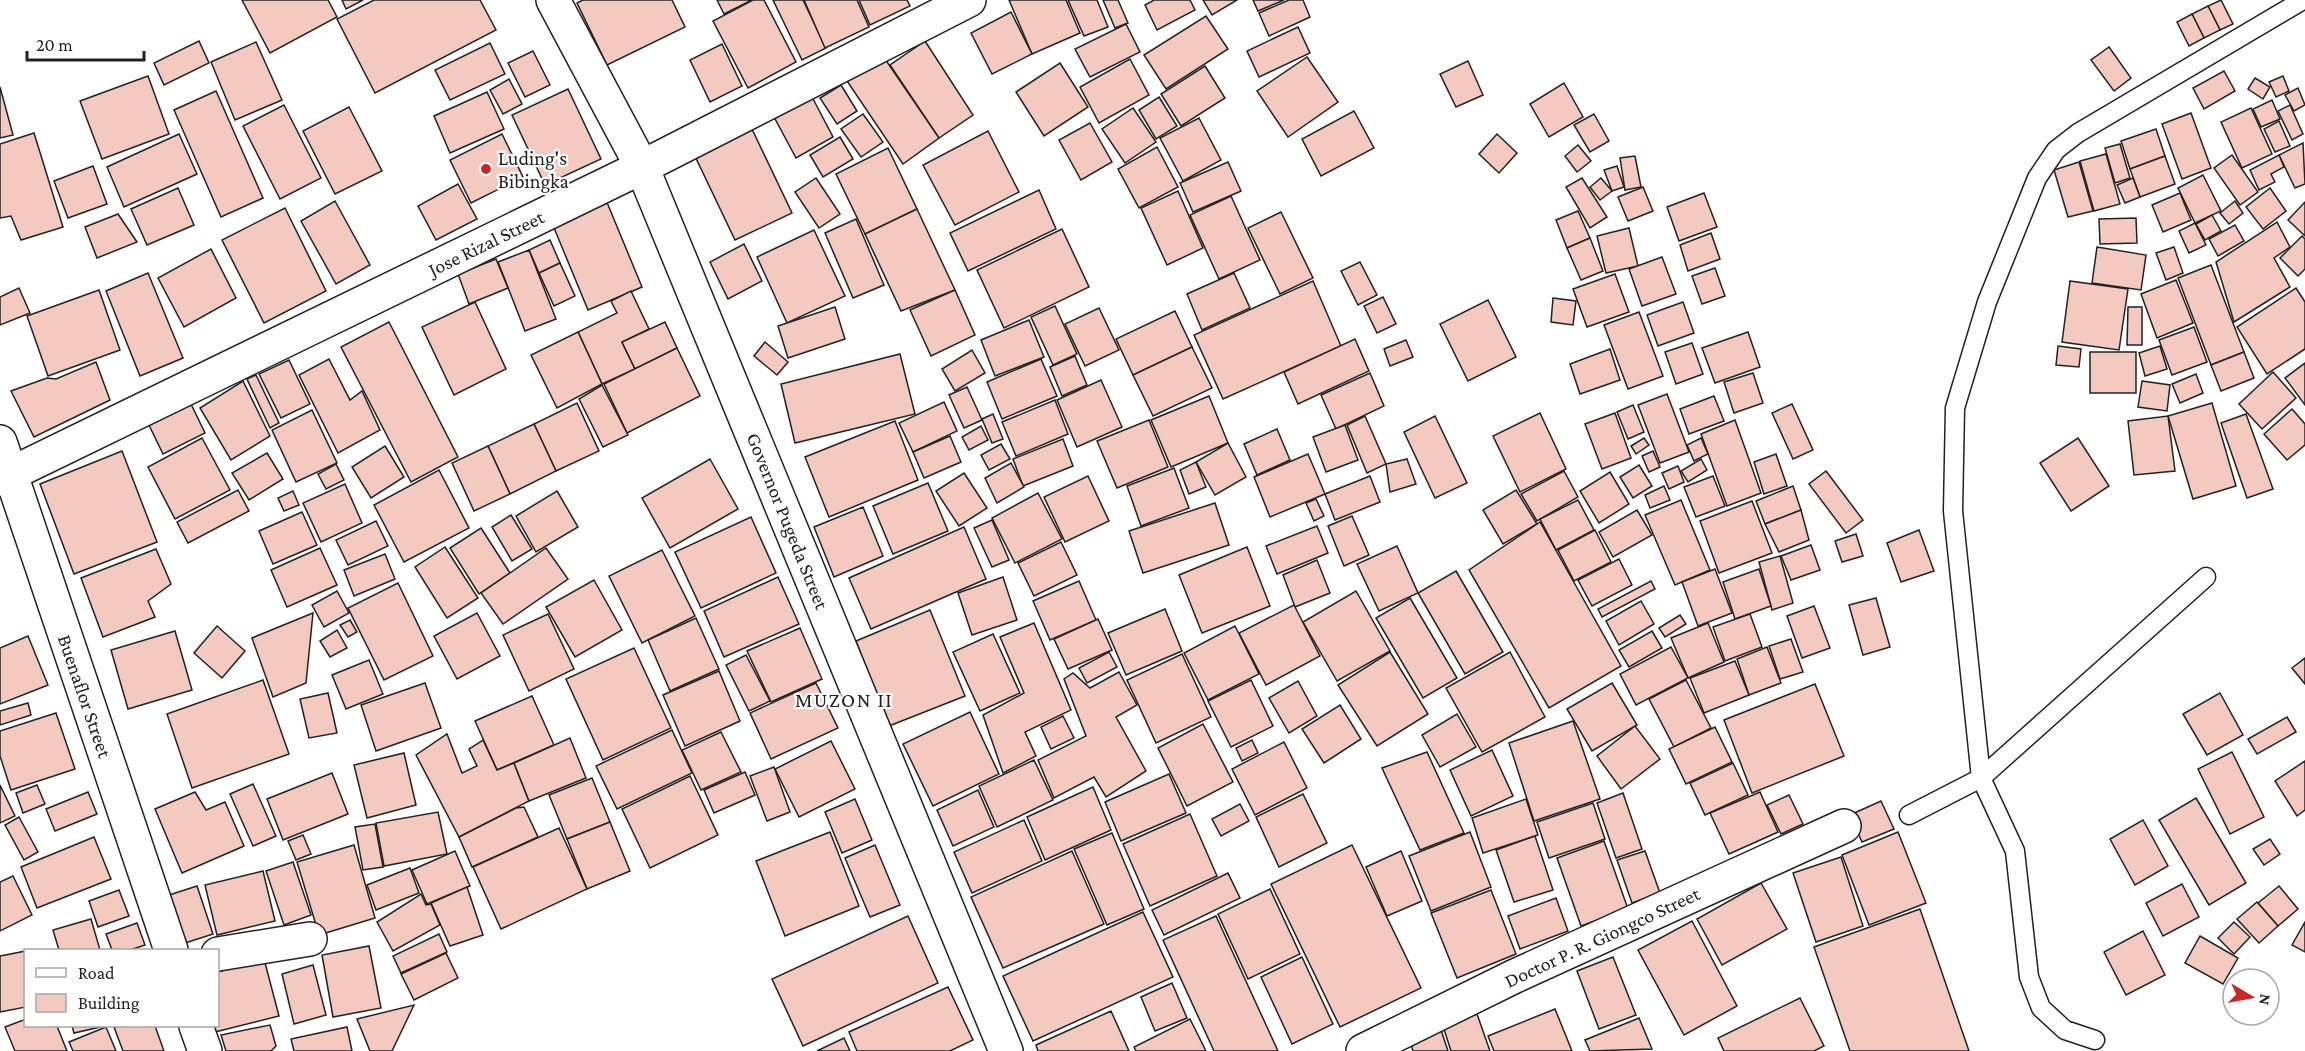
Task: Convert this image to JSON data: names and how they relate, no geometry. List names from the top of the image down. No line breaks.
{"streets":{"street":["Jose Rizal Street","Governor Pugeda Street","Buenaflor Street","Doctor P. R. Giongco Street"]},"crossings":[["Jose Rizal Street","Governor Pugeda Street"],["Jose Rizal Street","Buenaflor Street"]],"districts":["MUZON II"],"places":["Luding's Bibingka"],"legend":["Road","Building"],"scale_bar":"20 m","north":"right"}
